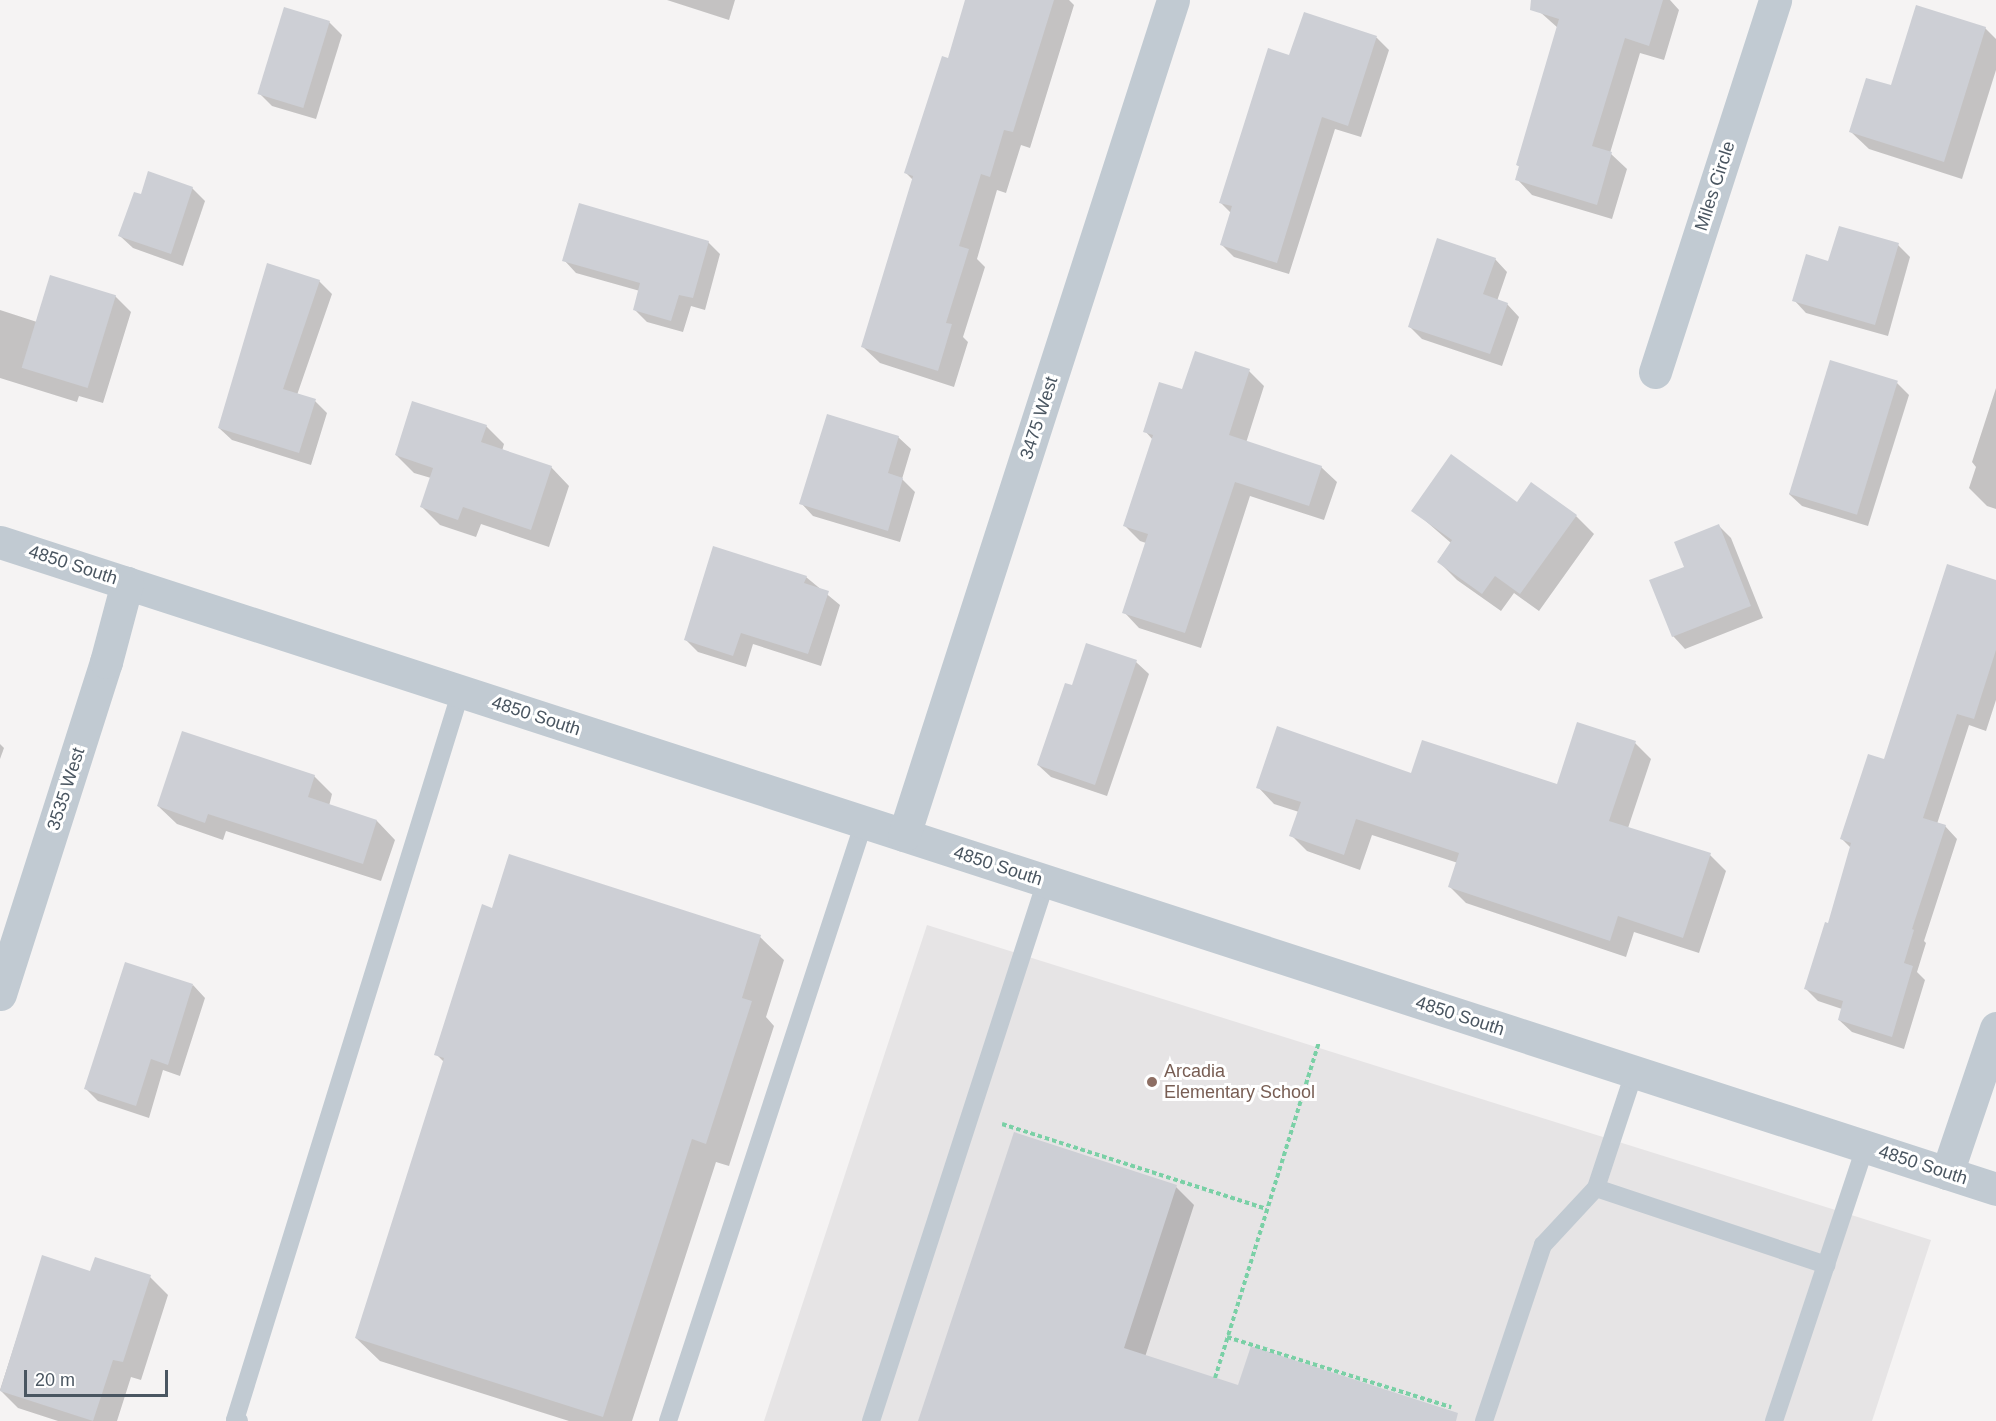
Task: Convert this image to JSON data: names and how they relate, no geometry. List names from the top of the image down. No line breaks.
{"streets":{"street":["Miles Circle","3475 West","4850 South","3535 West"]},"crossings":[["3475 West","4850 South"],["4850 South","3535 West"]],"places":["Arcadia Elementary School"],"scale_bar":"20 m"}
